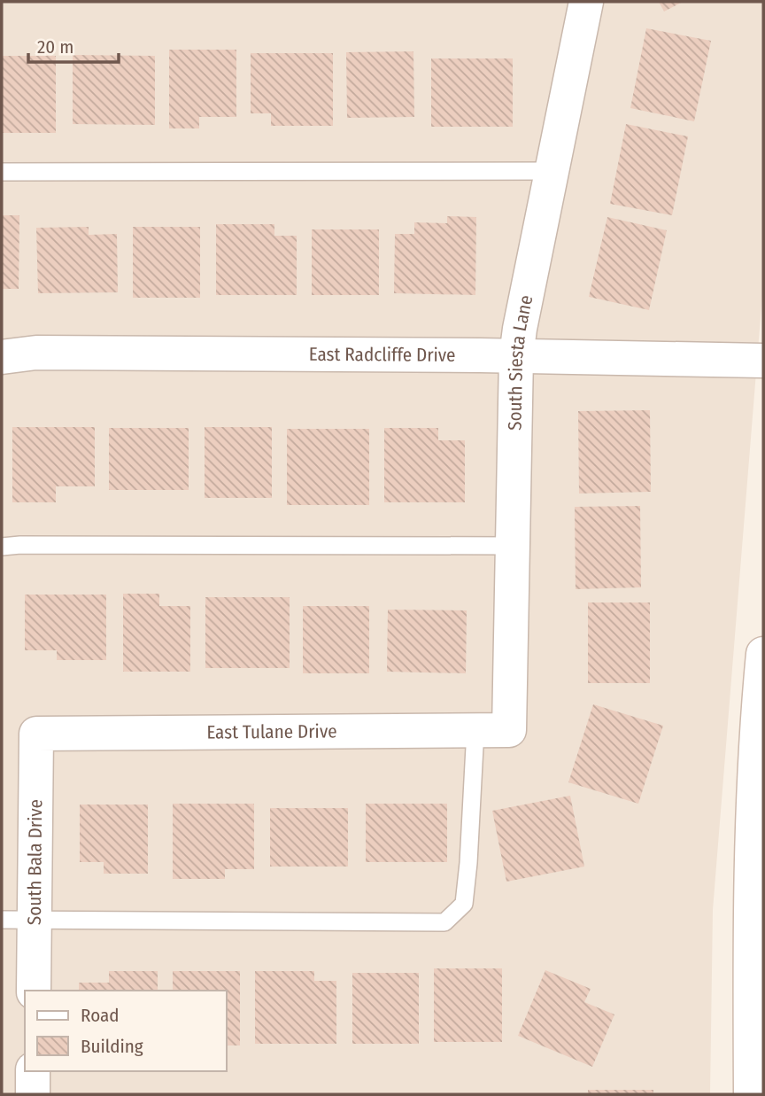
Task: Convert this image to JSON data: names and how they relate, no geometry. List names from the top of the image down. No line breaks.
{"streets":{"street":["East Radcliffe Drive","South Siesta Lane","East Tulane Drive","South Bala Drive"]},"crossings":[["East Radcliffe Drive","South Siesta Lane"],["South Siesta Lane","East Tulane Drive"],["East Tulane Drive","South Bala Drive"]],"legend":["Road","Building"],"scale_bar":"20 m"}
